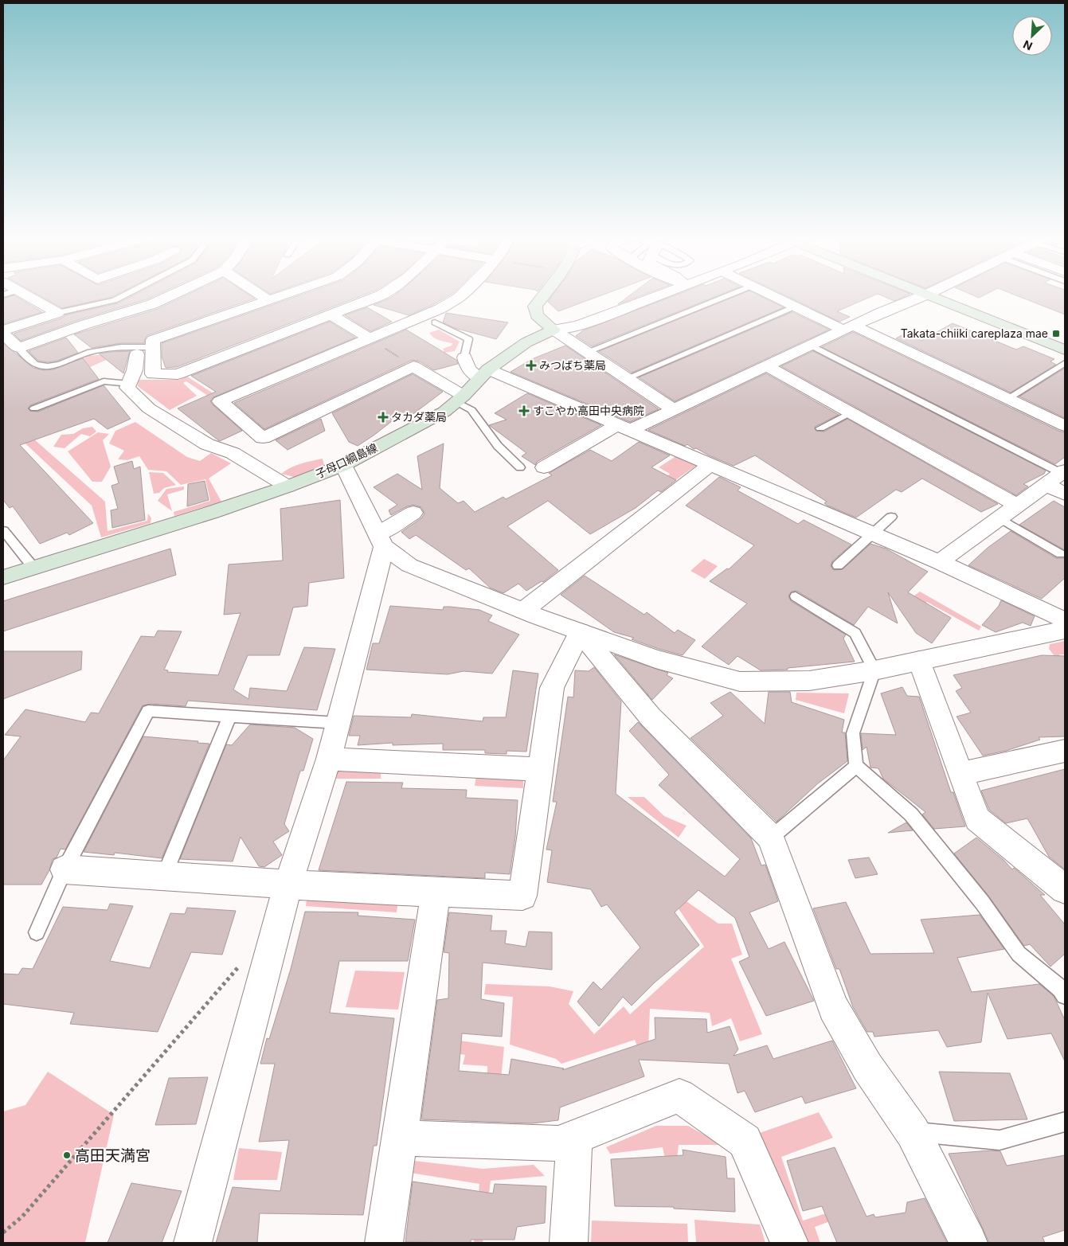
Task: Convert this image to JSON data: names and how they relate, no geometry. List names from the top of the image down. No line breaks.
{"streets":{"main road":["子母口綱島線"]},"places":{"transit":["Takata-chiiki careplaza mae"],"health":["みつばち薬局","すこやか高田中央病院","タカダ薬局"],"other":["高田天満宮"]},"north":"bottom left"}
